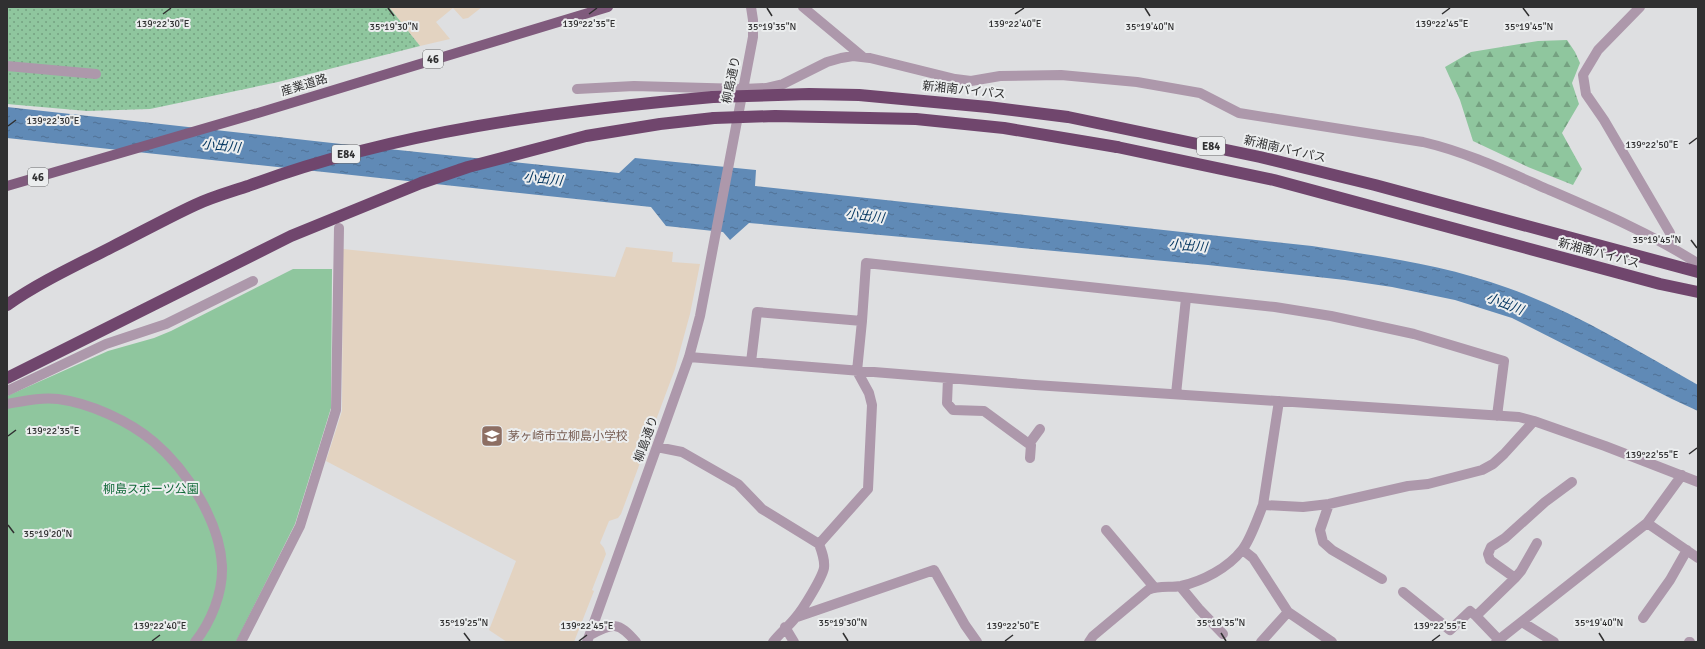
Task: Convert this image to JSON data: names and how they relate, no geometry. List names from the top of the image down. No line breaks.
{"streets":{"highway":["新湘南バイパス","E84"],"main road":["46","産業道路"],"street":["柳島通り"]},"water":["小出川"],"parks":["柳島スポーツ公園"],"places":{"school or university":["茅ヶ崎市立柳島小学校"]},"coordinates":["139°22'30\"E","139°22'35\"E","139°22'40\"E","139°22'45\"E","35°19'30\"N","35°19'35\"N","35°19'40\"N","35°19'45\"N","139°22'50\"E","139°22'55\"E","35°19'20\"N","35°19'25\"N"]}
